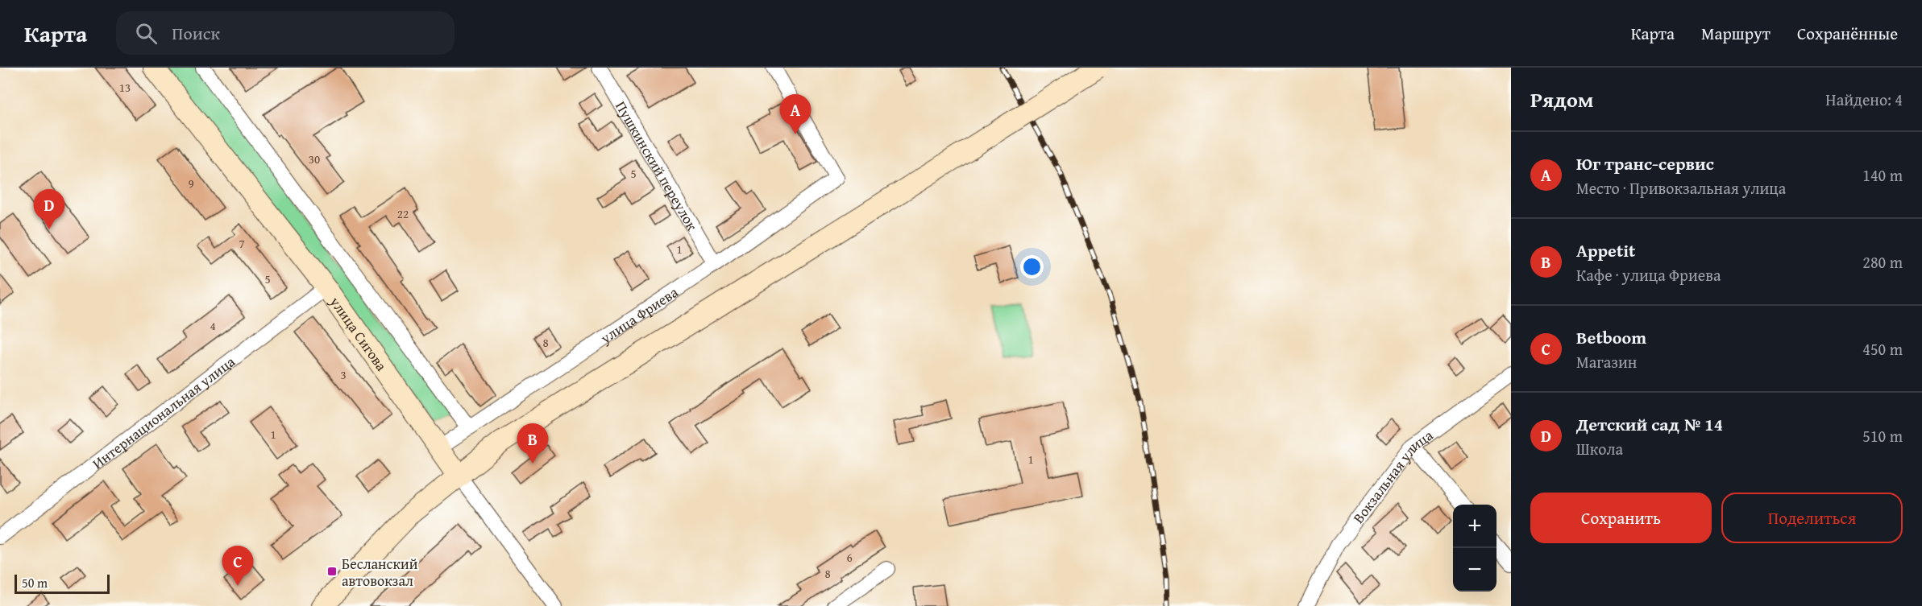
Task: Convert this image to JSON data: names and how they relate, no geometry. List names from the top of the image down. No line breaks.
{"streets":{"main road":["улица Сигова"],"street":["Пушкинский переулок","улица Фриева","Интернациональная улица","Вокзальная улица"]},"crossings":[["Пушкинский переулок","улица Фриева"],["улица Фриева","улица Сигова"],["улица Сигова","Интернациональная улица"]],"places":{"transit":["Бесланский автовокзал"]},"house_numbers":["13","30","5","9","22","7","1","5","4","8","3","1","1","6","8"],"scale_bar":"50 m","page":{"header":"Карта","search":"Поиск","nav":["Карта","Маршрут","Сохранённые"],"heading":["Рядом","Найдено: 4"],"pins":["A","D","B","C"],"list":[{"mark":"A","name":"Юг транс-сервис","note":"Место · Привокзальная улица","value":"140 m"},{"mark":"B","name":"Appetit","note":"Кафе · улица Фриева","value":"280 m"},{"mark":"C","name":"Betboom","note":"Магазин","value":"450 m"},{"mark":"D","name":"Детский сад № 14","note":"Школа","value":"510 m"}],"buttons":["Сохранить","Поделиться"],"map_buttons":["+","−"],"scale":"50 m"}}
